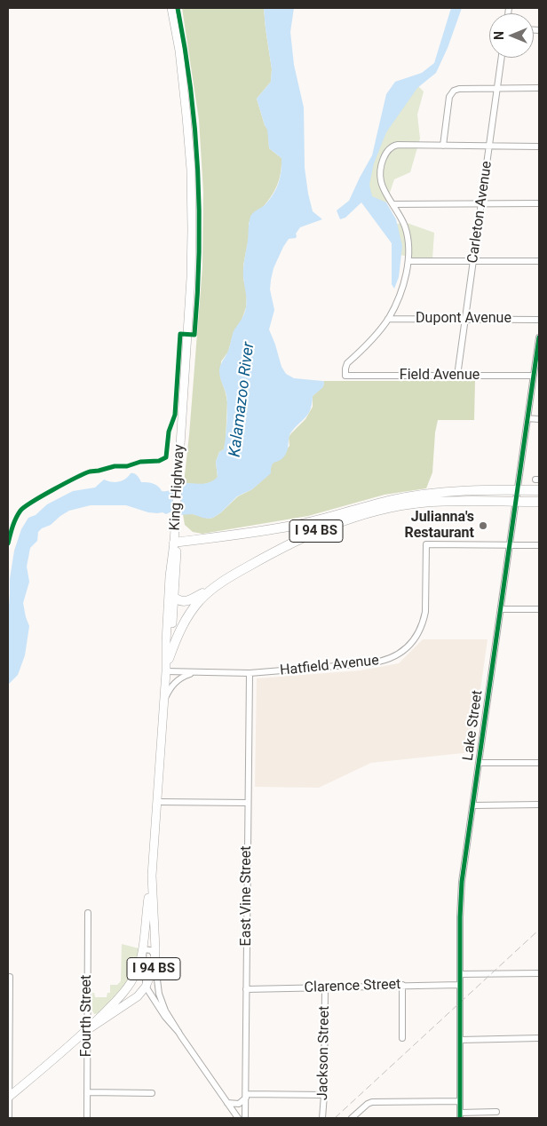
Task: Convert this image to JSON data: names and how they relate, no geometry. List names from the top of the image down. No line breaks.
{"streets":{"highway":["I 94 BS"],"main road":["King Highway"],"street":["Carleton Avenue","Dupont Avenue","Field Avenue","Hatfield Avenue","Lake Street","East Vine Street","Clarence Street","Fourth Street","Jackson Street"]},"crossings":[["Carleton Avenue","Dupont Avenue"],["Carleton Avenue","Field Avenue"],["Dupont Avenue","Field Avenue"],["Field Avenue","Lake Street"],["King Highway","I 94 BS"],["King Highway","Hatfield Avenue"],["King Highway","Fourth Street"],["I 94 BS","Lake Street"],["Hatfield Avenue","Lake Street"],["Hatfield Avenue","East Vine Street"],["Lake Street","Clarence Street"],["East Vine Street","Clarence Street"],["Clarence Street","Jackson Street"]],"water":["Kalamazoo River"],"places":["Julianna's Restaurant"],"north":"left"}
